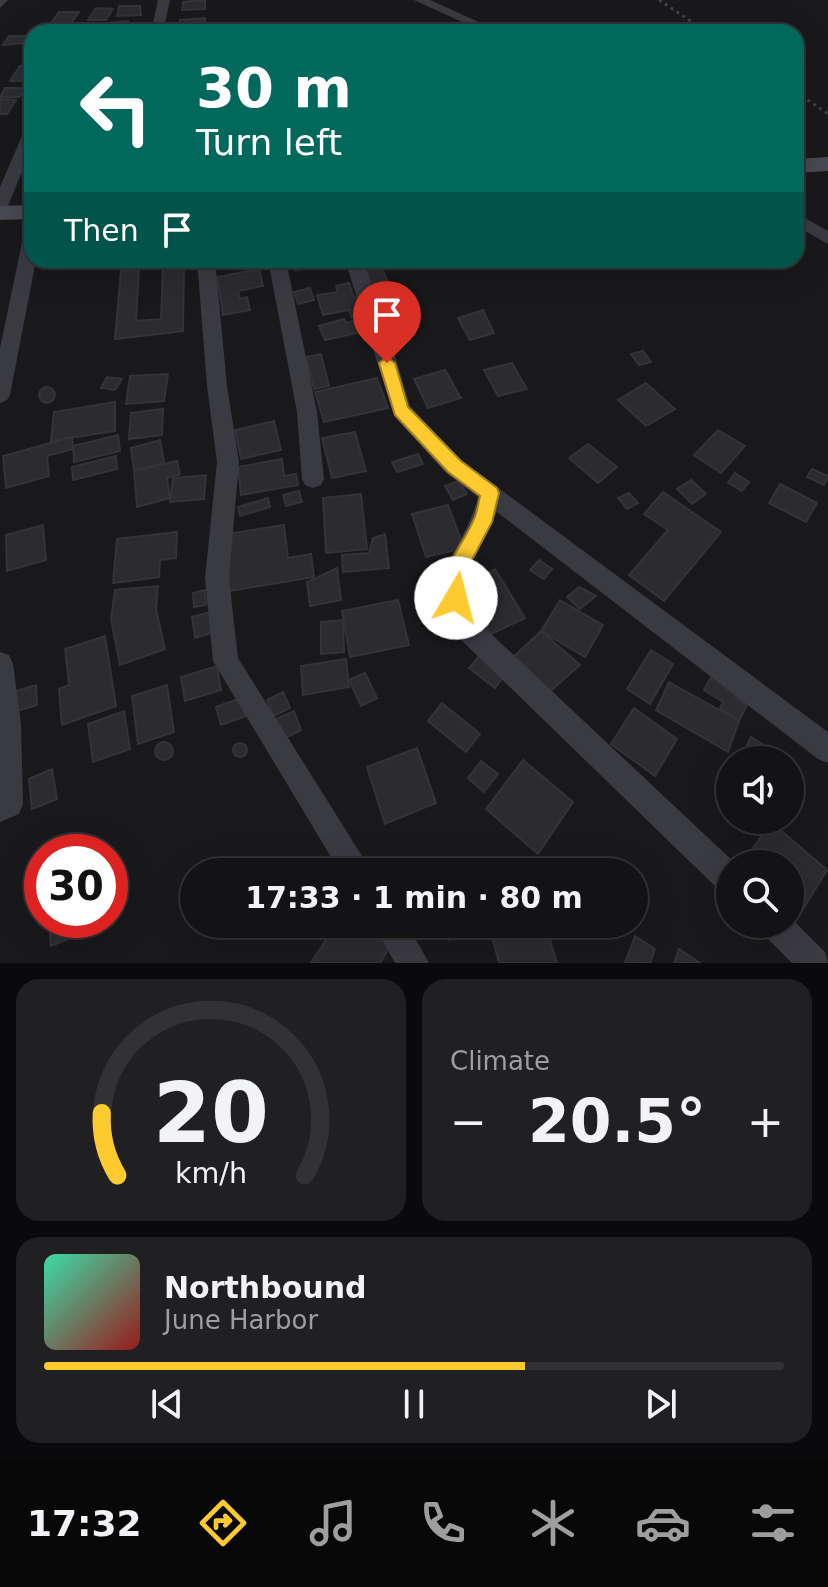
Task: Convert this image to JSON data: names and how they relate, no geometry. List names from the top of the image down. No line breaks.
{"page":{"turn":["30 m","Turn left"],"then":"Then","limit":"30","trip":"17:33 · 1 min · 80 m","tile":"Climate","heat":["−","20.5°","+"],"song":["Northbound","June Harbor"],"tabs":"17:32","gauge":["20","km/h"]}}
